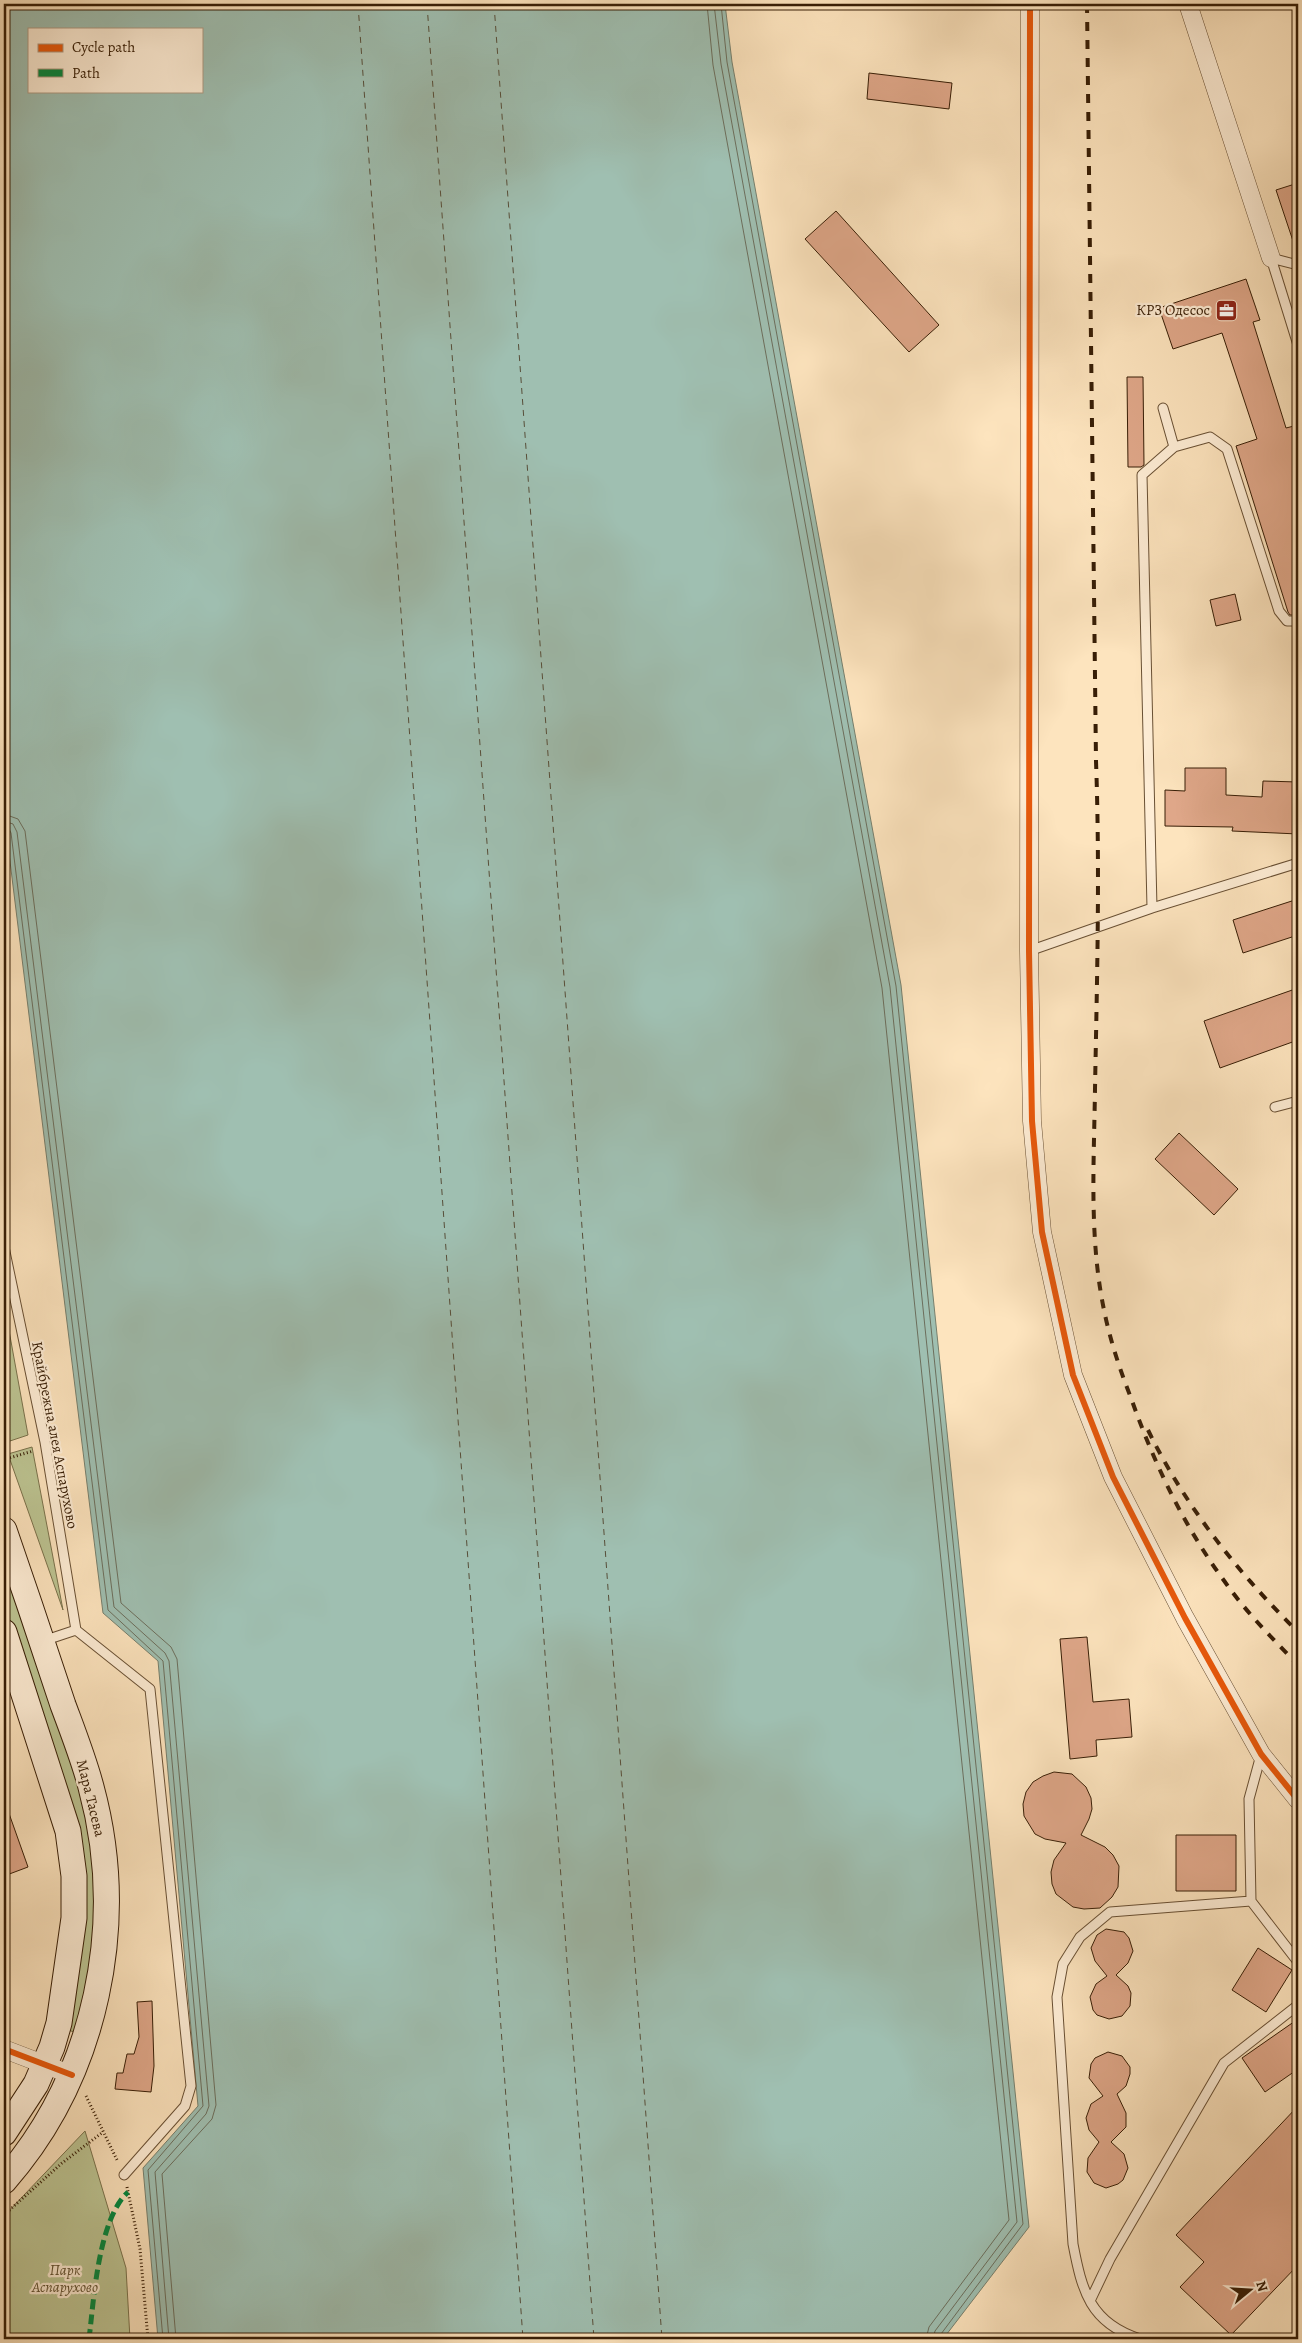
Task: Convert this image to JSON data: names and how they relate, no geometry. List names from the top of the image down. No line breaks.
{"streets":{"main road":["Мара Тасева"],"lane":["Крайбрежна алея Аспарухово"]},"parks":["Парк Аспарухово"],"places":{"office":["КРЗ Одесос"]},"legend":["Cycle path","Path"],"north":"right"}
